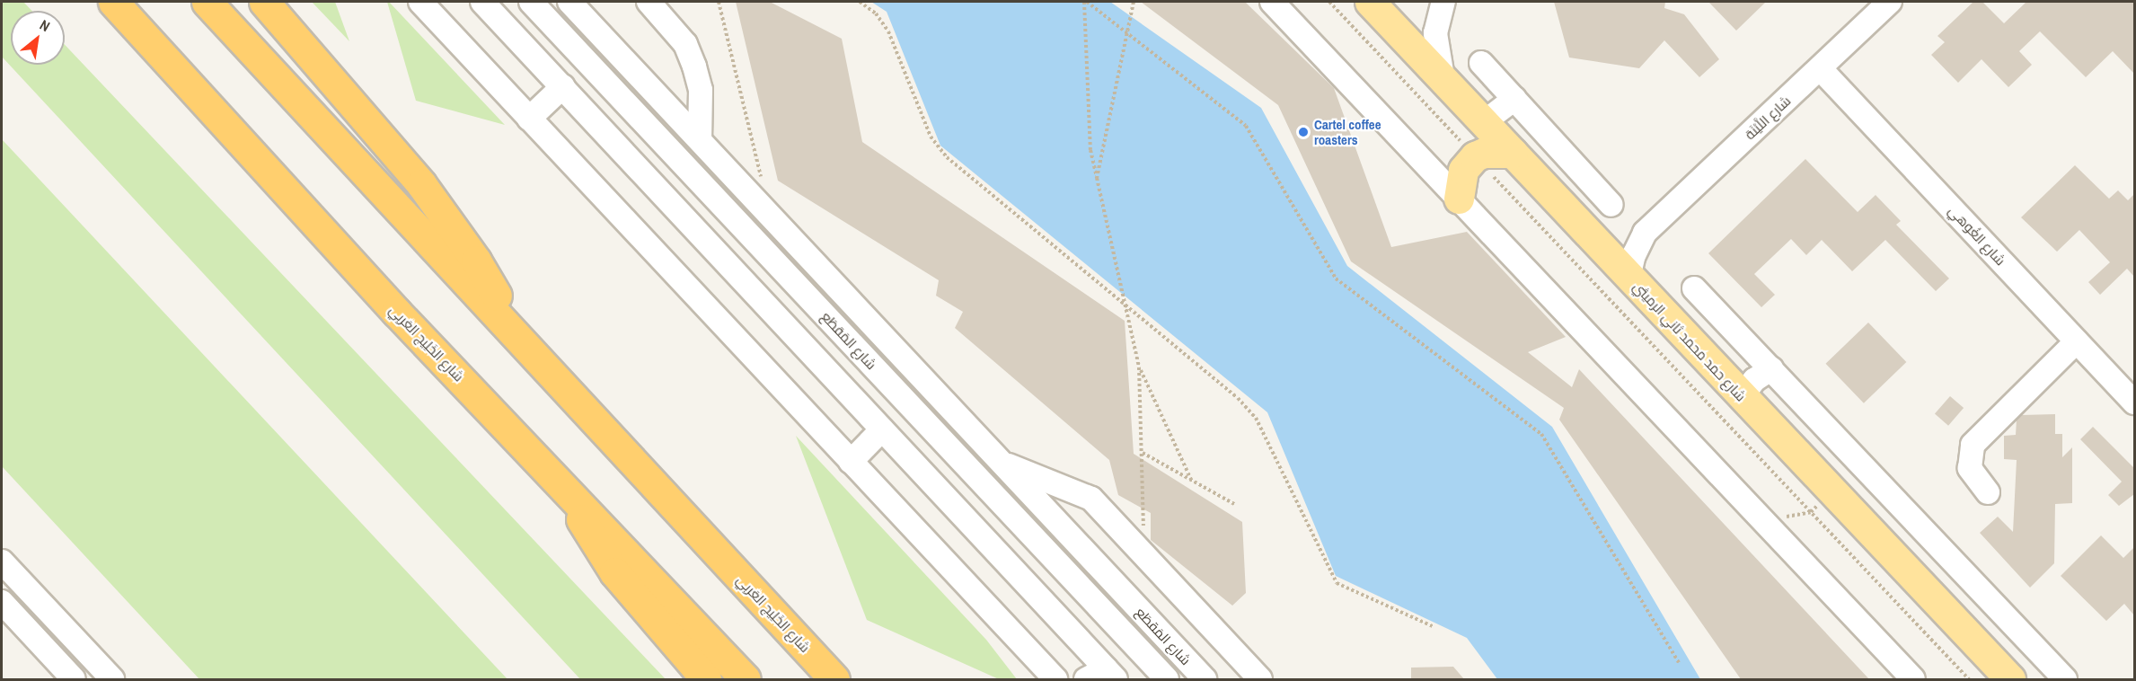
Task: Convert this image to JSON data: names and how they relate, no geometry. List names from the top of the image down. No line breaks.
{"streets":{"highway":["شارع الخَلِيج العَربِي"],"main road":["شارع حمد محمد ثاني الرميثي"],"street":["شارع اللَّيْنَة","شارع الغُوهي","شارع المَقطَع"]},"crossings":[["شارع اللَّيْنَة","شارع الغُوهي"],["شارع اللَّيْنَة","شارع حمد محمد ثاني الرميثي"]],"places":["Cartel coffee roasters"],"north":"top right"}
